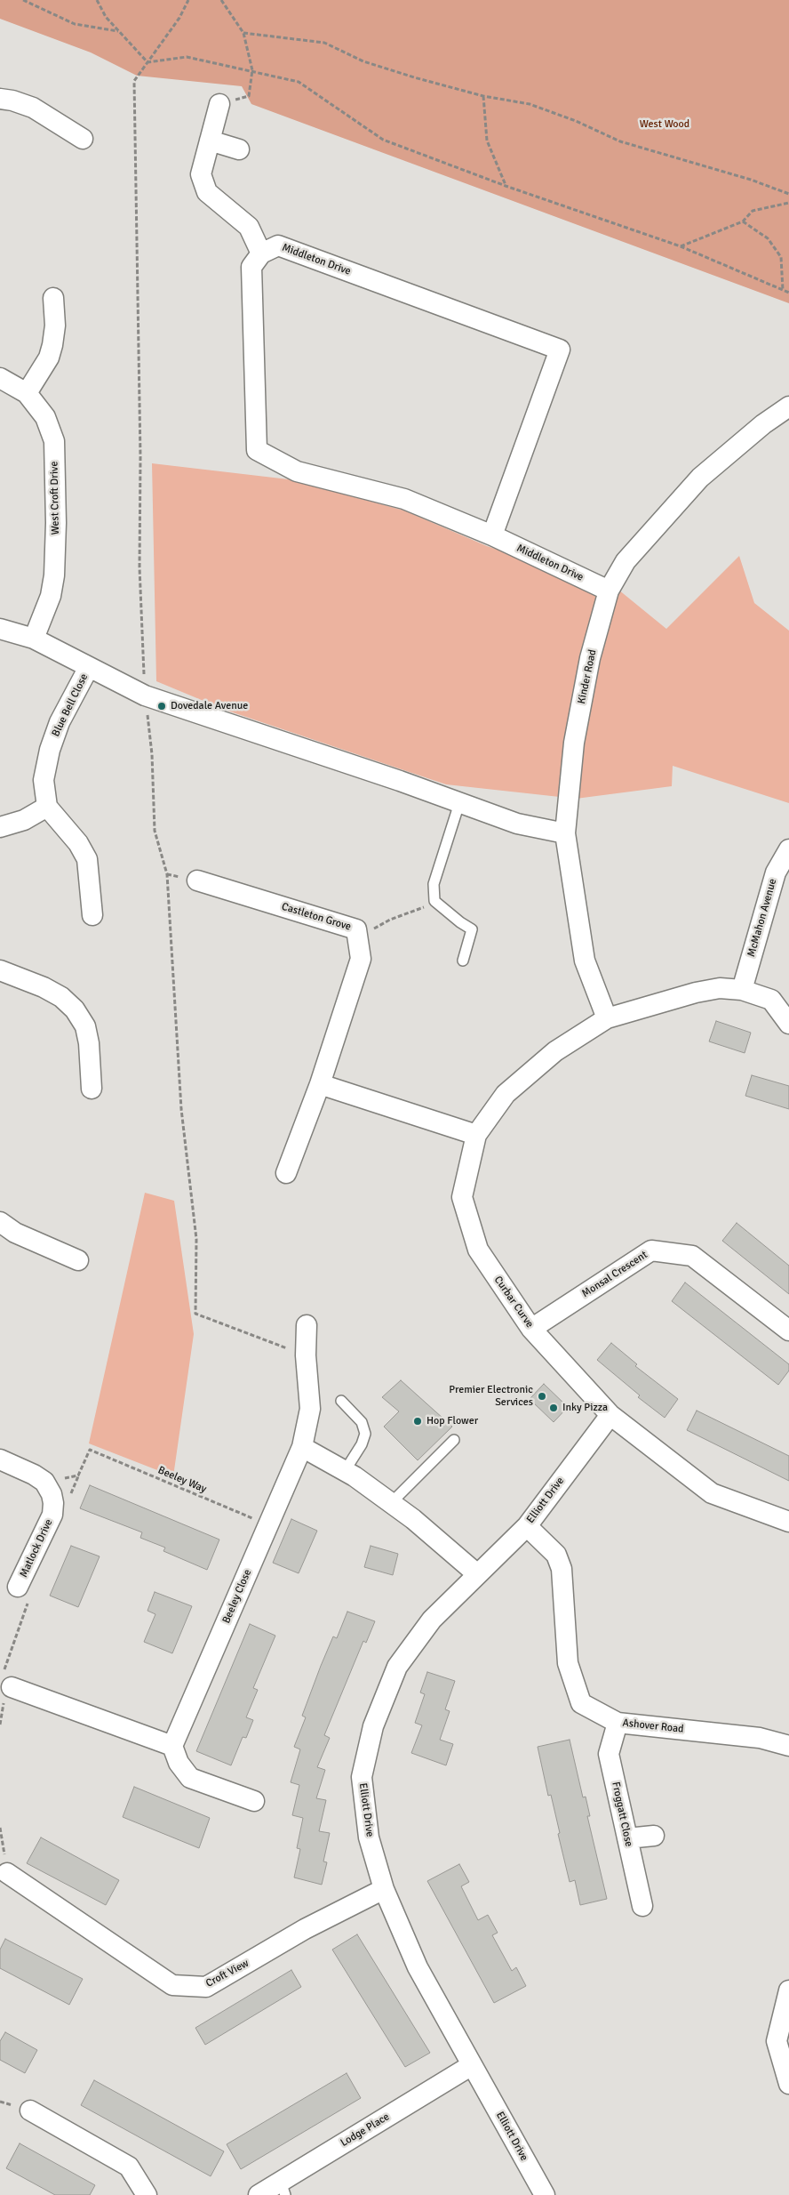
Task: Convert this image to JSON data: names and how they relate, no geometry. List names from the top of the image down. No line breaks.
{"streets":{"street":["Middleton Drive","West Croft Drive","Kinder Road","Blue Bell Close","Castleton Grove","McMahon Avenue","Monsal Crescent","Curbar Curve","Elliott Drive","Matlock Drive","Beeley Close","Ashover Road","Froggatt Close","Croft View","Lodge Place"],"path":["Beeley Way"]},"crossings":[["Middleton Drive","Kinder Road"],["Kinder Road","Curbar Curve"],["Monsal Crescent","Curbar Curve"],["Curbar Curve","Elliott Drive"],["Beeley Way","Matlock Drive"],["Beeley Way","Beeley Close"],["Elliott Drive","Ashover Road"],["Elliott Drive","Croft View"],["Elliott Drive","Lodge Place"],["Ashover Road","Froggatt Close"]],"parks":["West Wood"],"places":["Dovedale Avenue","Premier Electronic Services","Inky Pizza","Hop Flower"]}
